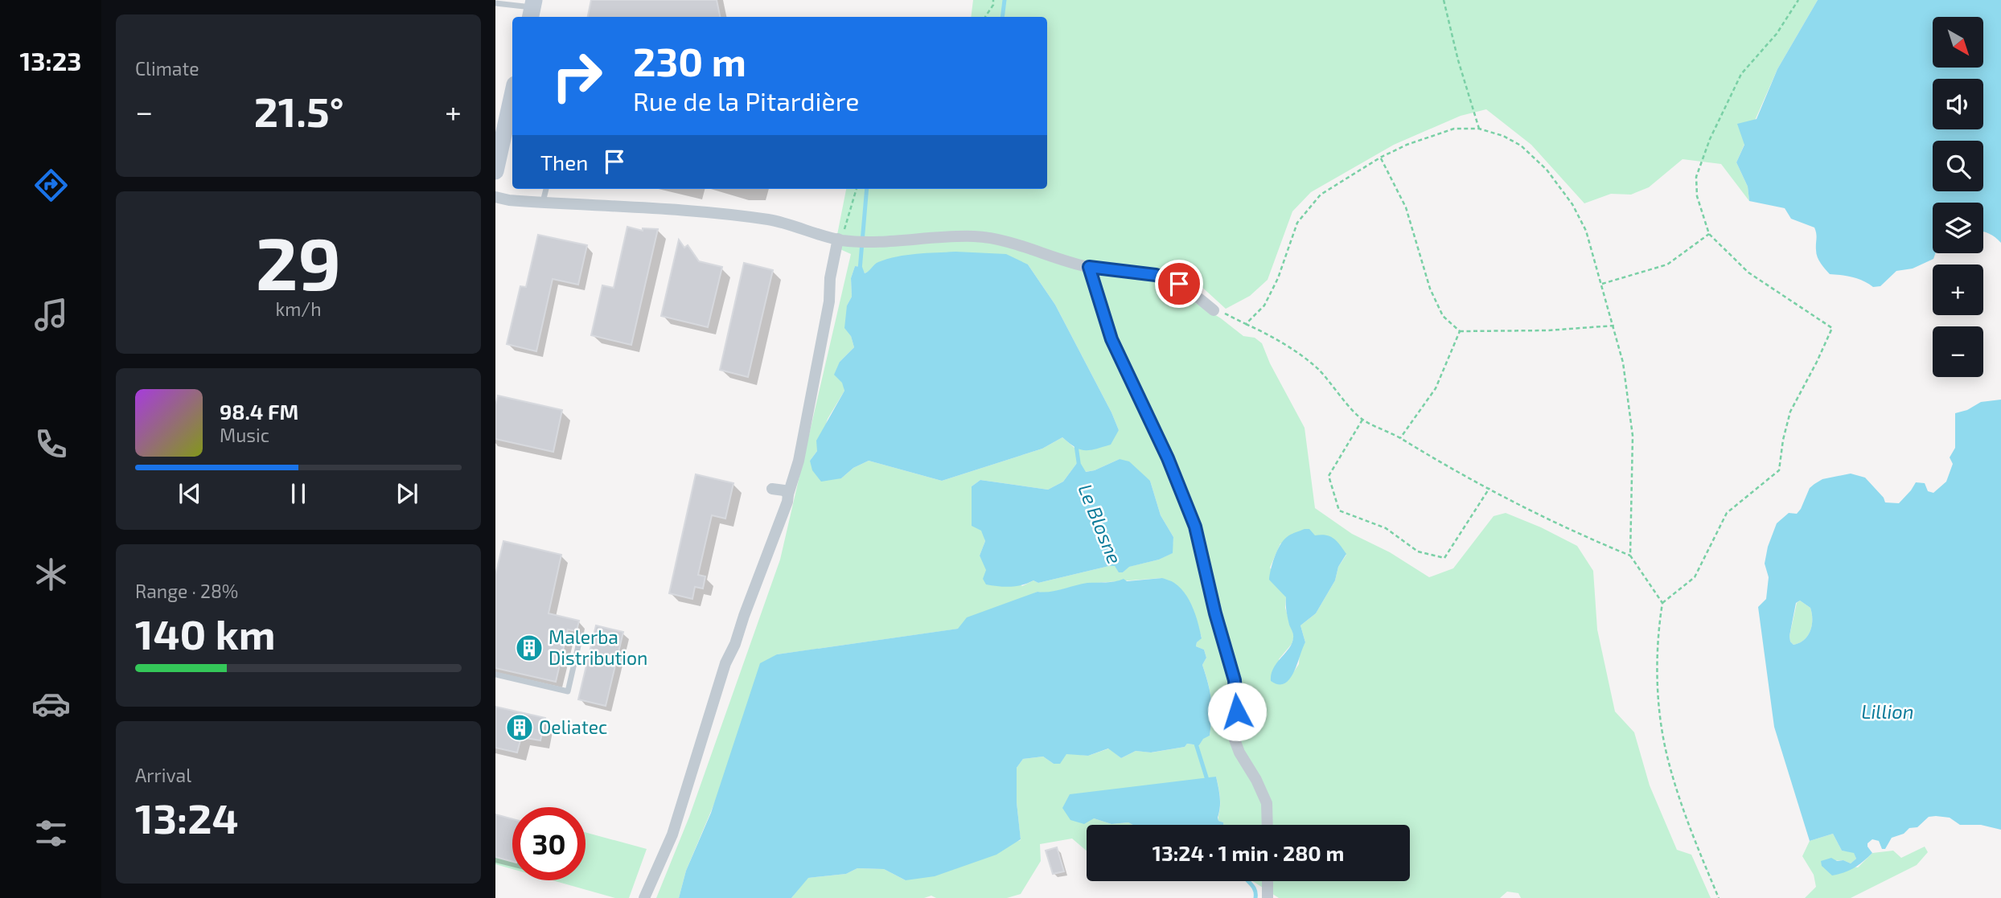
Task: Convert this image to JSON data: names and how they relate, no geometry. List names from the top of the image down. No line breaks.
{"water":["Le Blosne","Lillion"],"places":{"building":["Malerba Distribution","Oeliatec"]},"north":"bottom right","page":{"tabs":"13:23","tile":["Climate",["29","km/h"],["Range · 28%","140 km"],["Arrival","13:24"]],"map_buttons":["+","−"],"turn":["230 m","Rue de la Pitardière"],"heat":["−","21.5°","+"],"then":"Then","song":["98.4 FM","Music"],"limit":"30","trip":"13:24 · 1 min · 280 m"}}
